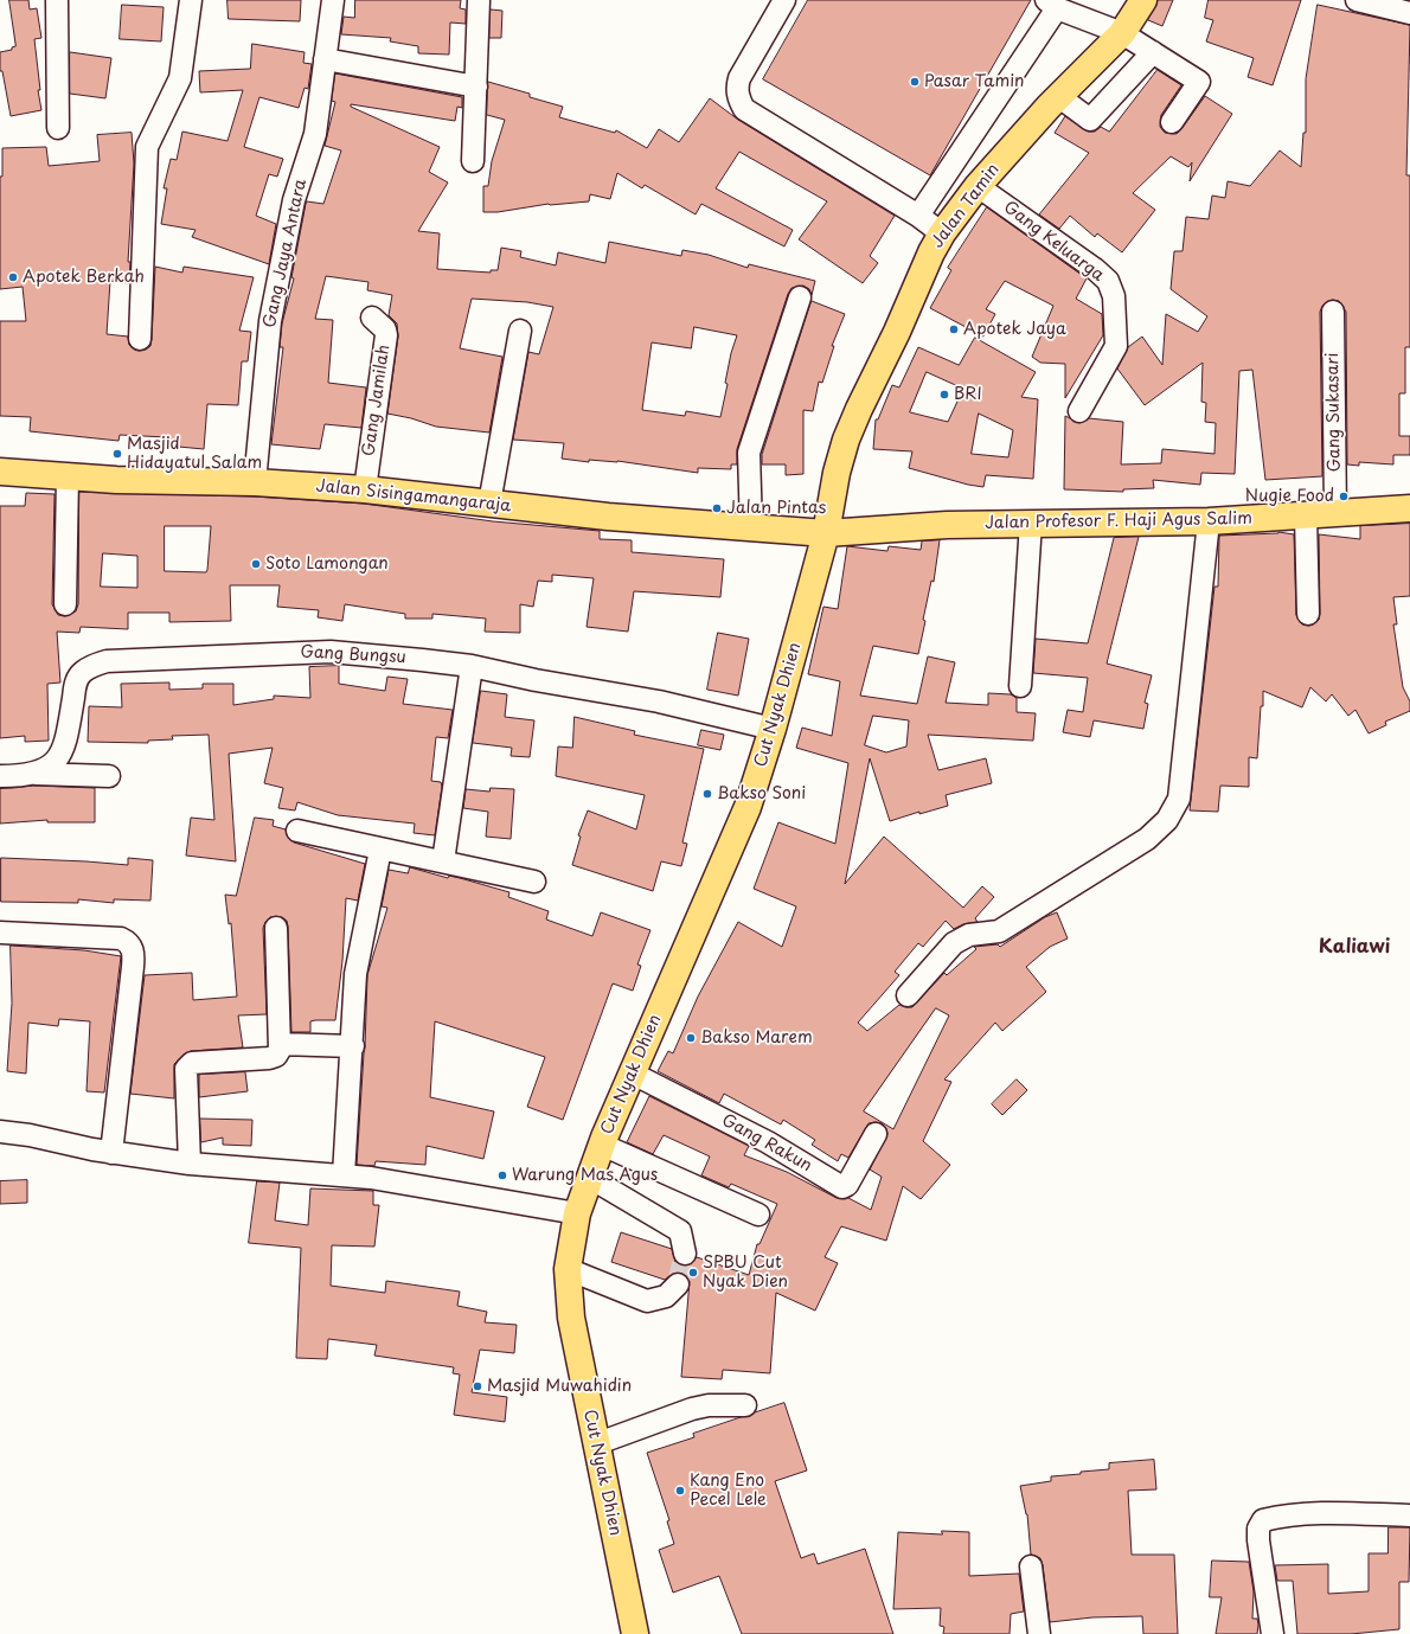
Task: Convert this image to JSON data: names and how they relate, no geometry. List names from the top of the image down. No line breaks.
{"streets":{"main road":["Jalan Tamin","Jalan Sisingamangaraja","Jalan Profesor F. Haji Agus Salim","Cut Nyak Dhien"],"street":["Gang Keluarga","Gang Jaya Antara","Gang Jamilah","Gang Sukasari","Gang Bungsu","Gang Rakun"]},"crossings":[["Jalan Tamin","Gang Keluarga"],["Jalan Tamin","Jalan Sisingamangaraja"],["Jalan Tamin","Jalan Profesor F. Haji Agus Salim"],["Jalan Tamin","Cut Nyak Dhien"],["Gang Jaya Antara","Jalan Sisingamangaraja"],["Gang Jamilah","Jalan Sisingamangaraja"],["Gang Sukasari","Jalan Profesor F. Haji Agus Salim"],["Jalan Sisingamangaraja","Jalan Profesor F. Haji Agus Salim"],["Jalan Sisingamangaraja","Cut Nyak Dhien"],["Jalan Profesor F. Haji Agus Salim","Cut Nyak Dhien"],["Gang Bungsu","Cut Nyak Dhien"],["Cut Nyak Dhien","Gang Rakun"]],"districts":["Kaliawi"],"places":["Pasar Tamin","Apotek Berkah","Apotek Jaya","BRI","Masjid Hidayatul Salam","Nugie Food","Jalan Pintas","Soto Lamongan","Bakso Soni","Bakso Marem","Warung Mas Agus","SPBU Cut Nyak Dien","Masjid Muwahidin","Kang Eno Pecel Lele"]}
